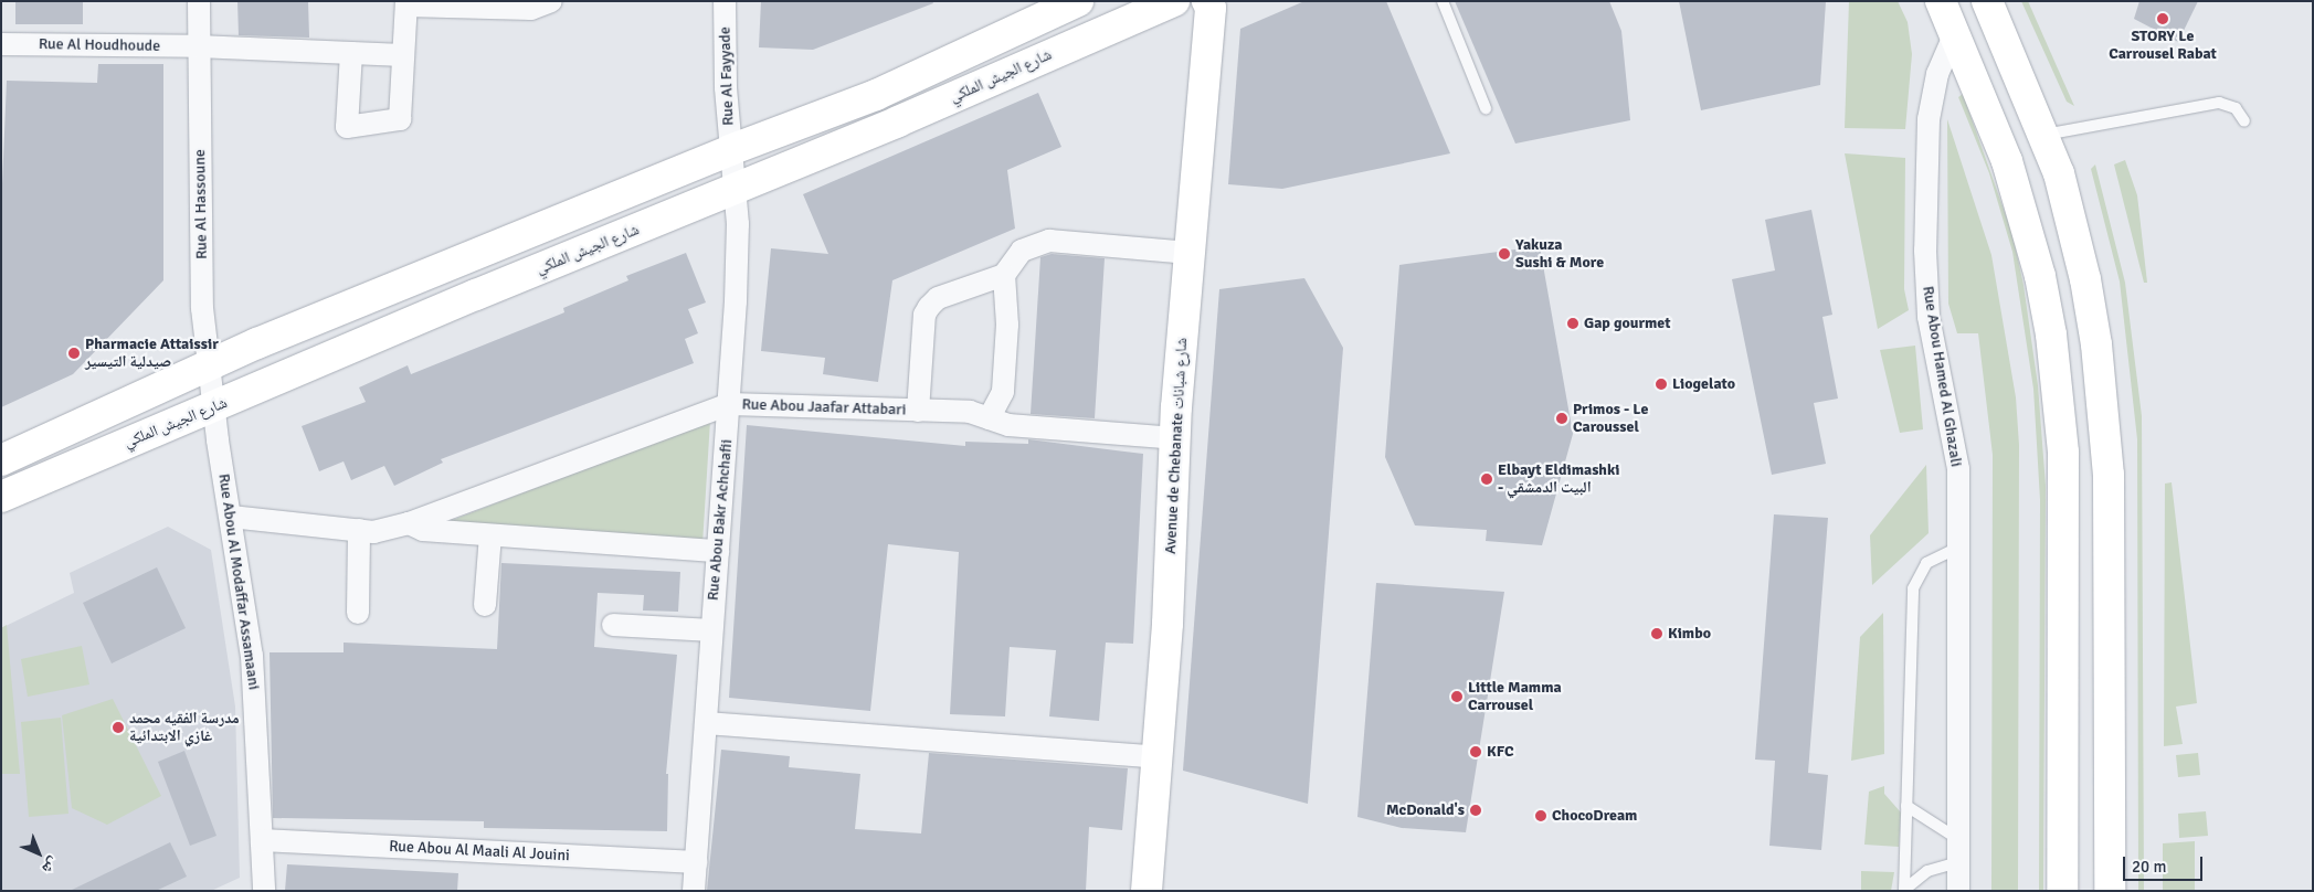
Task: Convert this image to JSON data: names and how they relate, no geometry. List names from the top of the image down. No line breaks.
{"streets":{"main road":["شارع الجيش الملكي","Avenue de Chebanate شارع شبانات"],"street":["Rue Al Houdhoude","Rue Al Fayyade","Rue Al Hassoune","Rue Abou Hamed Al Ghazali","Rue Abou Jaafar Attabari","Rue Abou Bakr Achchafii","Rue Abou Al Modaffar Assamaani","Rue Abou Al Maali Al Jouini"]},"crossings":[["Rue Al Houdhoude","Rue Al Hassoune"],["Rue Al Fayyade","Rue Abou Bakr Achchafii"],["شارع الجيش الملكي","Rue Al Hassoune"],["شارع الجيش الملكي","Rue Abou Bakr Achchafii"],["شارع الجيش الملكي","Rue Abou Al Modaffar Assamaani"],["Rue Al Hassoune","Rue Abou Al Modaffar Assamaani"],["Rue Abou Jaafar Attabari","Avenue de Chebanate شارع شبانات"],["Rue Abou Jaafar Attabari","Rue Abou Bakr Achchafii"],["Rue Abou Bakr Achchafii","Rue Abou Al Maali Al Jouini"],["Rue Abou Al Modaffar Assamaani","Rue Abou Al Maali Al Jouini"]],"places":["STORY Le Carrousel Rabat","Yakuza Sushi & More","Gap gourmet","Pharmacie Attaissir صيدلية التيسير","Liogelato","Primos - Le Caroussel","Elbayt Eldimashki - البيت الدمشقي","Kimbo","Little Mamma Carrousel","مدرسة الفقيه محمد غازي الابتدائية","KFC","McDonald's","ChocoDream"],"scale_bar":"20 m","north":"bottom right"}
